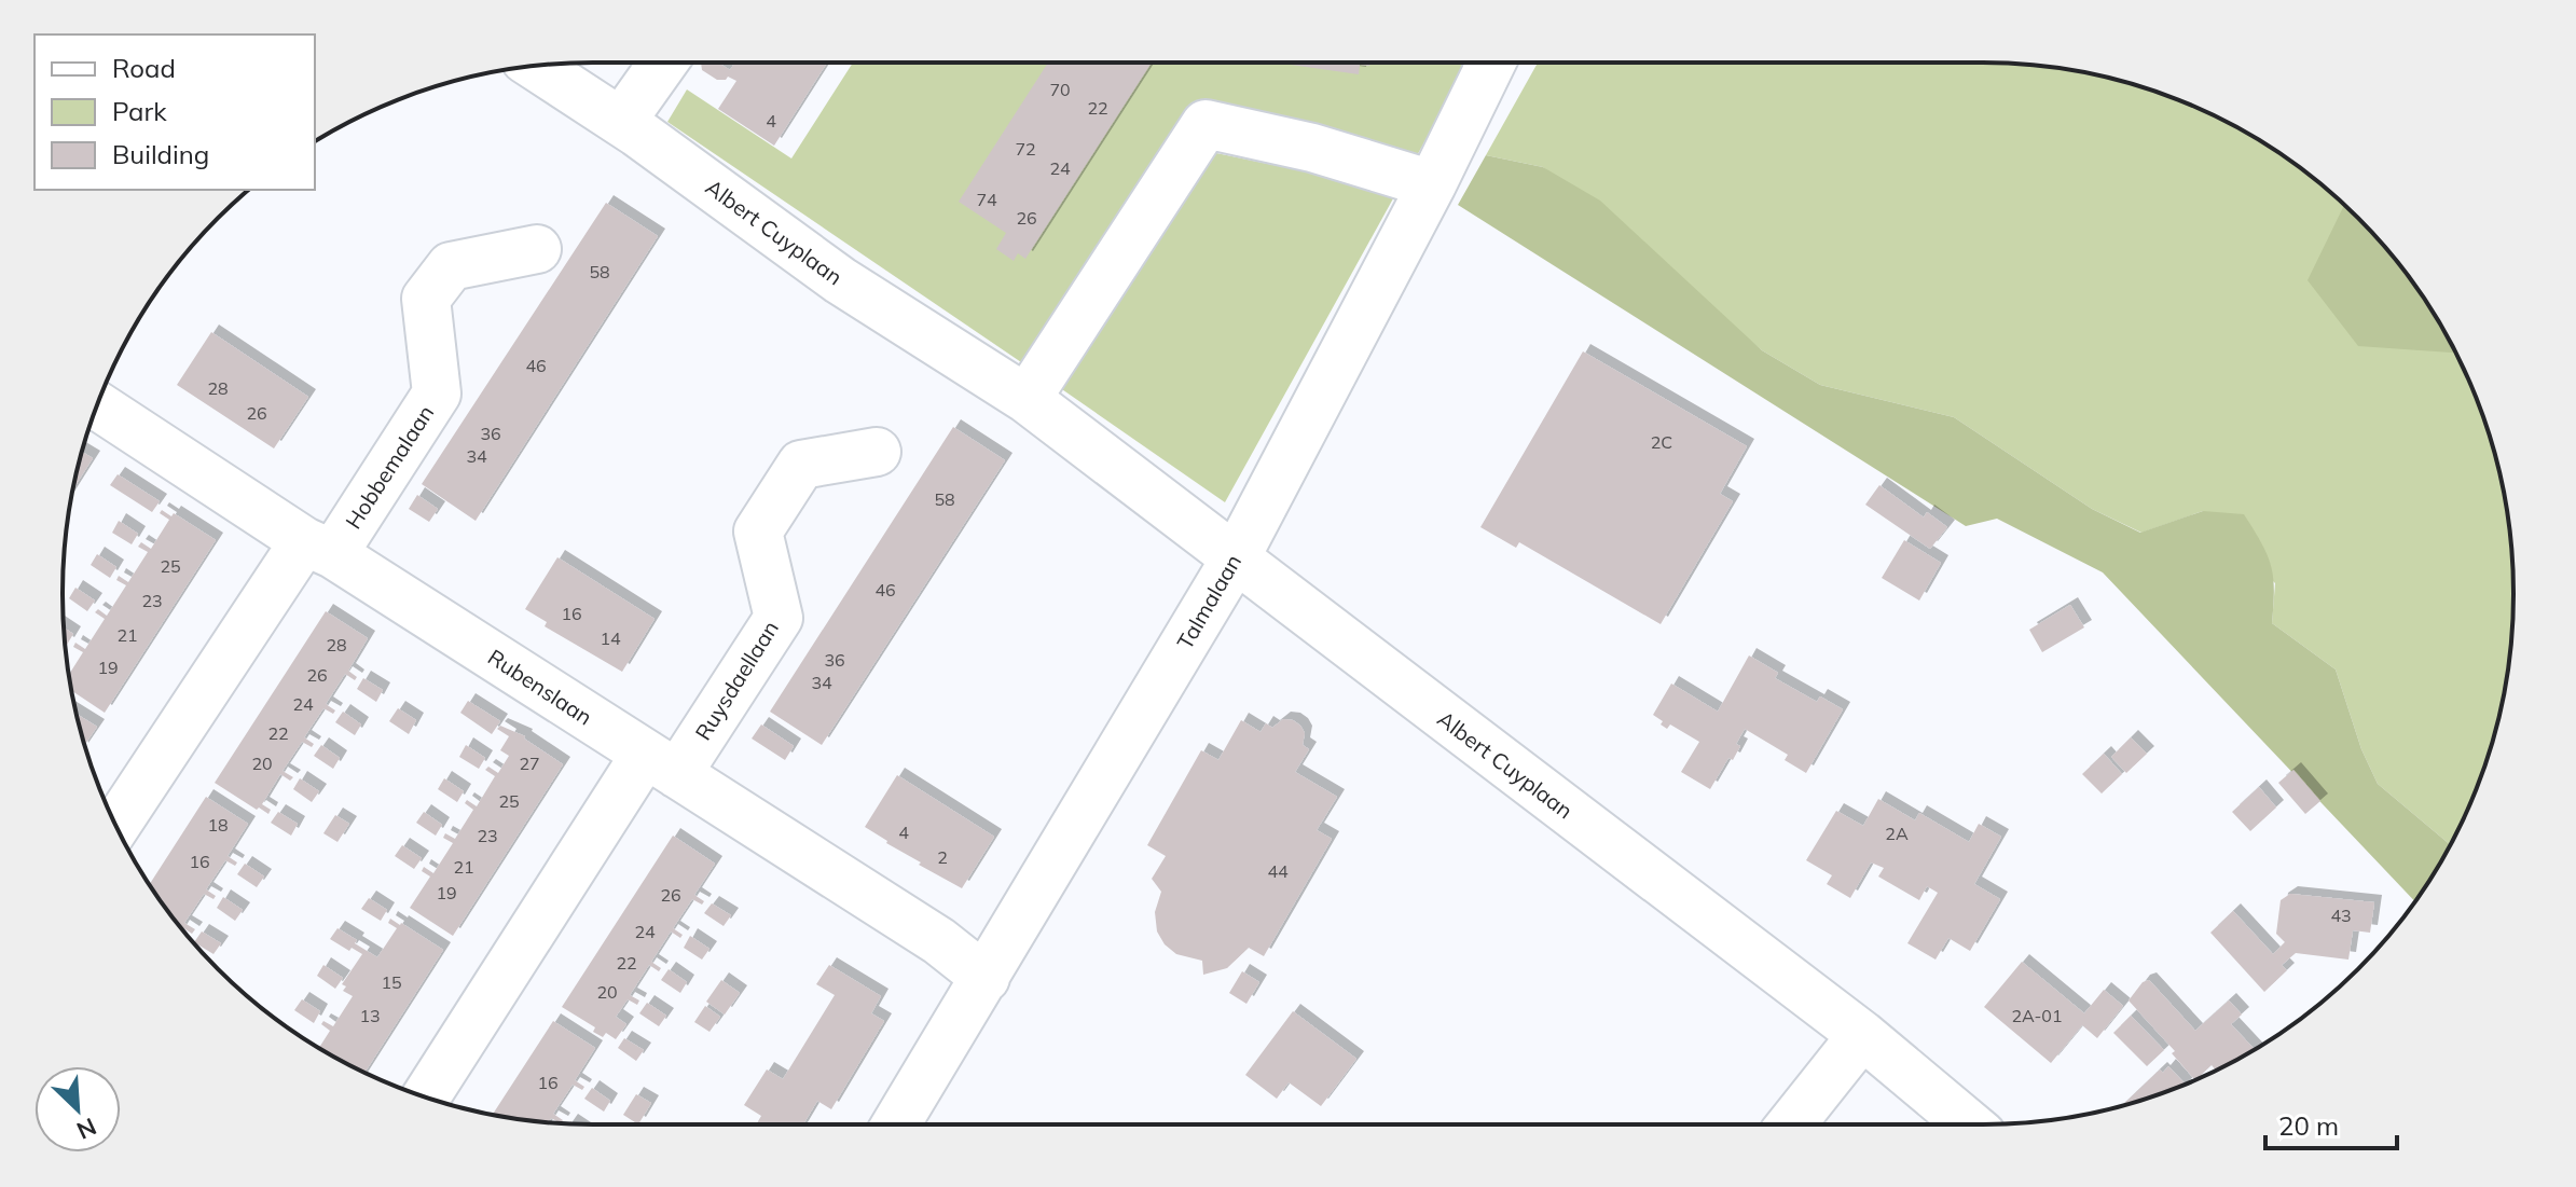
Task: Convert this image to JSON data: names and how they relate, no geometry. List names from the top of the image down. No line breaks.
{"streets":{"street":["Albert Cuyplaan","Hobbemalaan","Talmalaan","Ruysdaellaan","Rubenslaan"]},"crossings":[["Albert Cuyplaan","Talmalaan"],["Hobbemalaan","Rubenslaan"],["Talmalaan","Rubenslaan"],["Ruysdaellaan","Rubenslaan"]],"house_numbers":["70","22","4","72","24","74","26","58","46","28","26","36","2C","34","58","25","46","23","16","21","14","28","36","19","26","34","24","22","20","27","25","18","4","2A","23","2","16","21","44","19","26","43","24","22","15","20","13","2A-01","16"],"legend":["Road","Park","Building"],"scale_bar":"20 m","north":"bottom right"}
